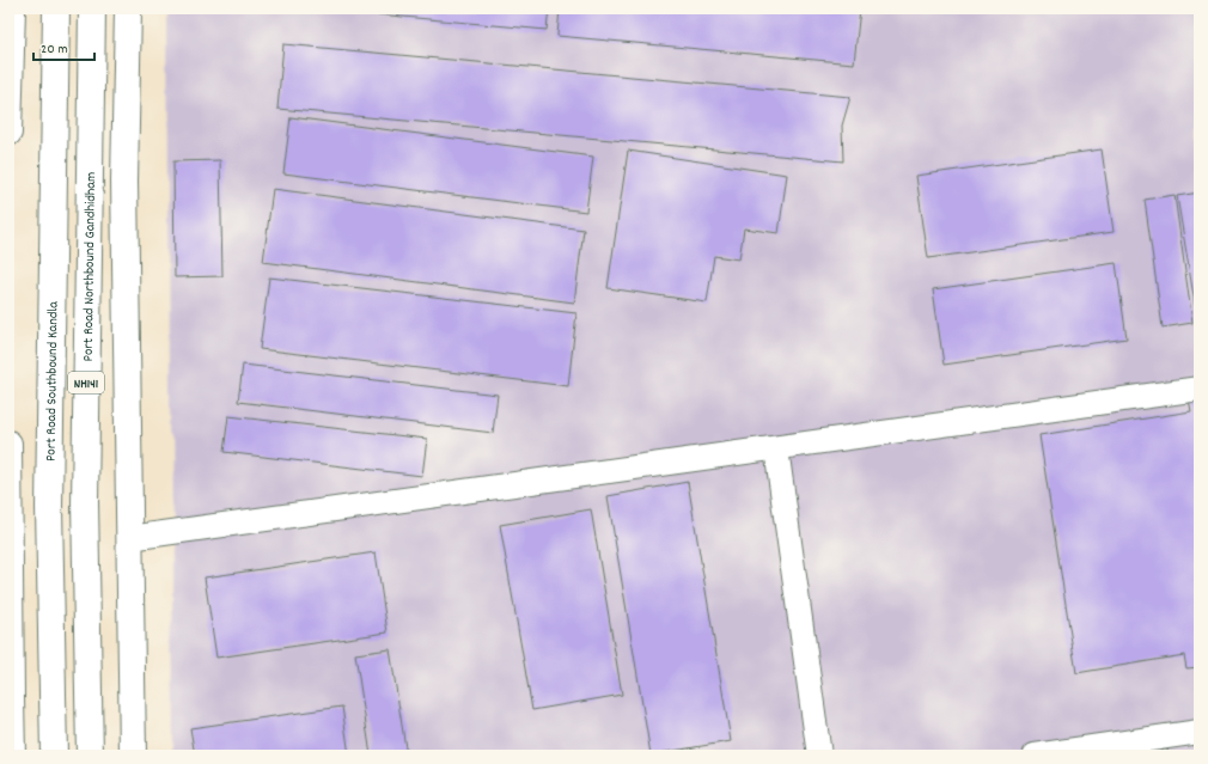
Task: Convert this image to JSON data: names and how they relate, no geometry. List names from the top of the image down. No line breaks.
{"streets":{"main road":["Port Road Northbound Gandhidham","Port Road Southbound Kandla","NH141"]},"scale_bar":"20 m"}
